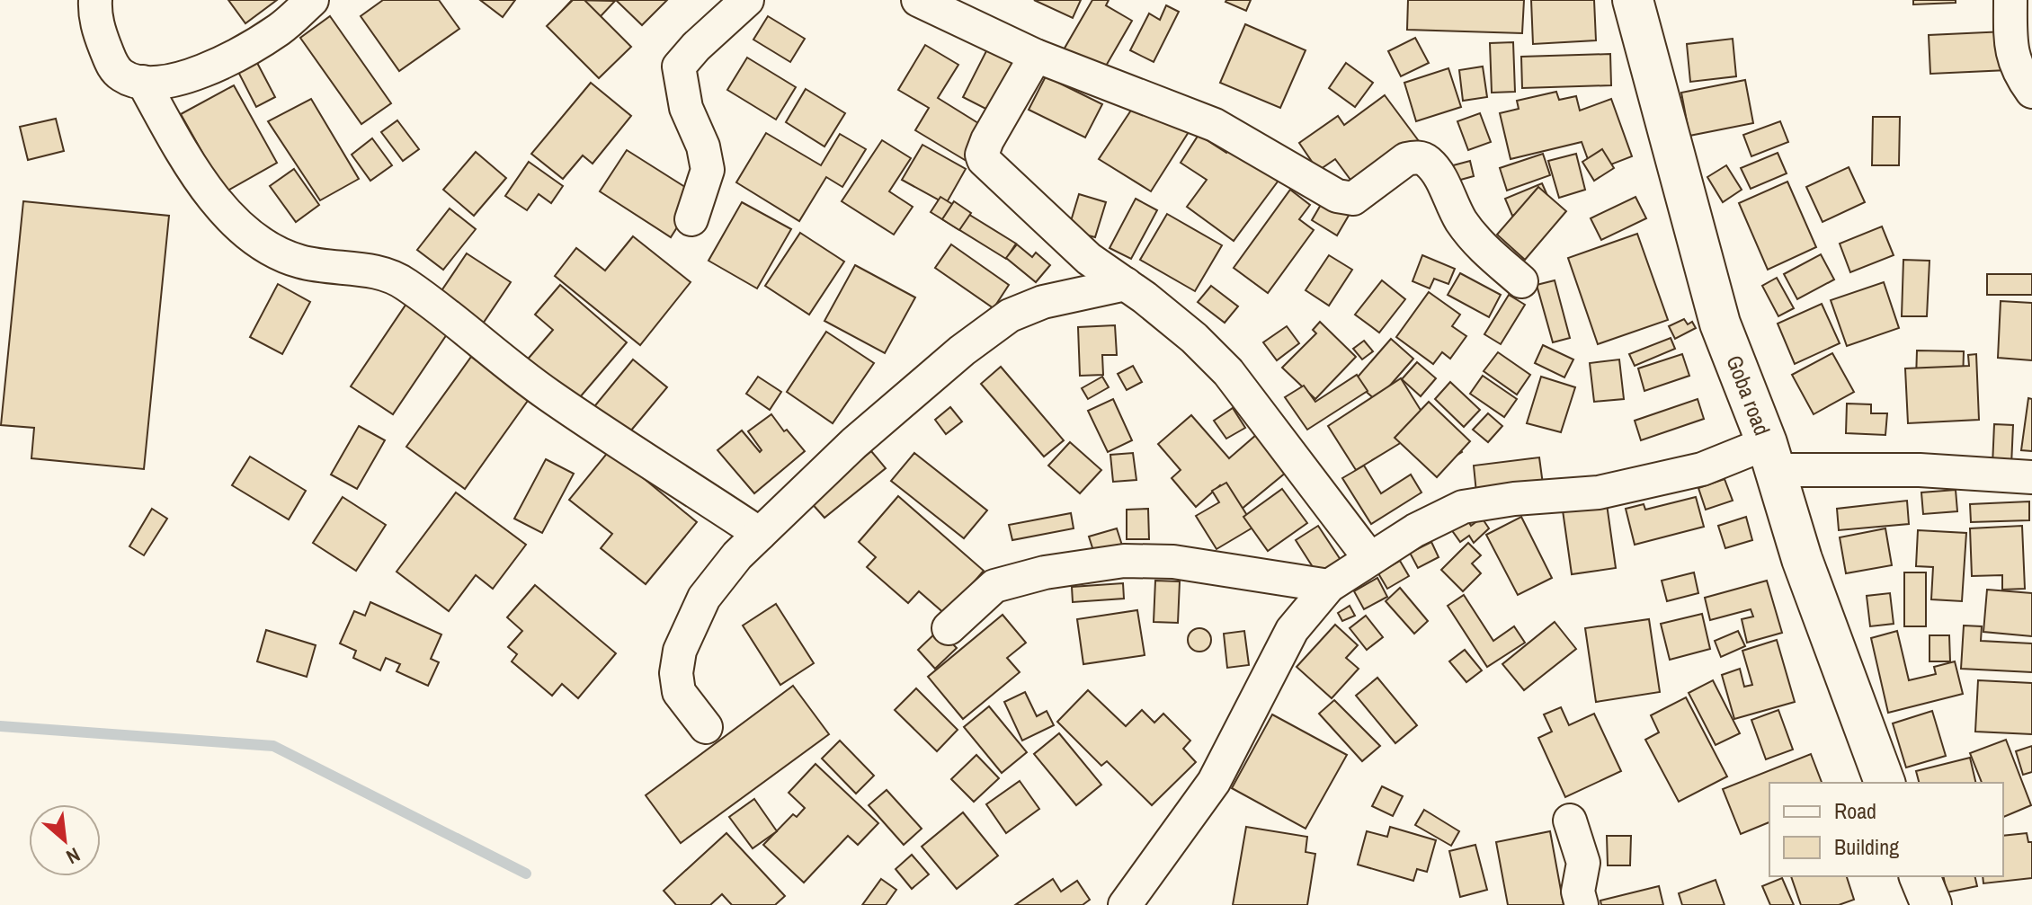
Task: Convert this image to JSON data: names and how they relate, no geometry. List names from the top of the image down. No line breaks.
{"streets":{"main road":["Goba road"]},"legend":["Road","Building"],"north":"bottom right"}
